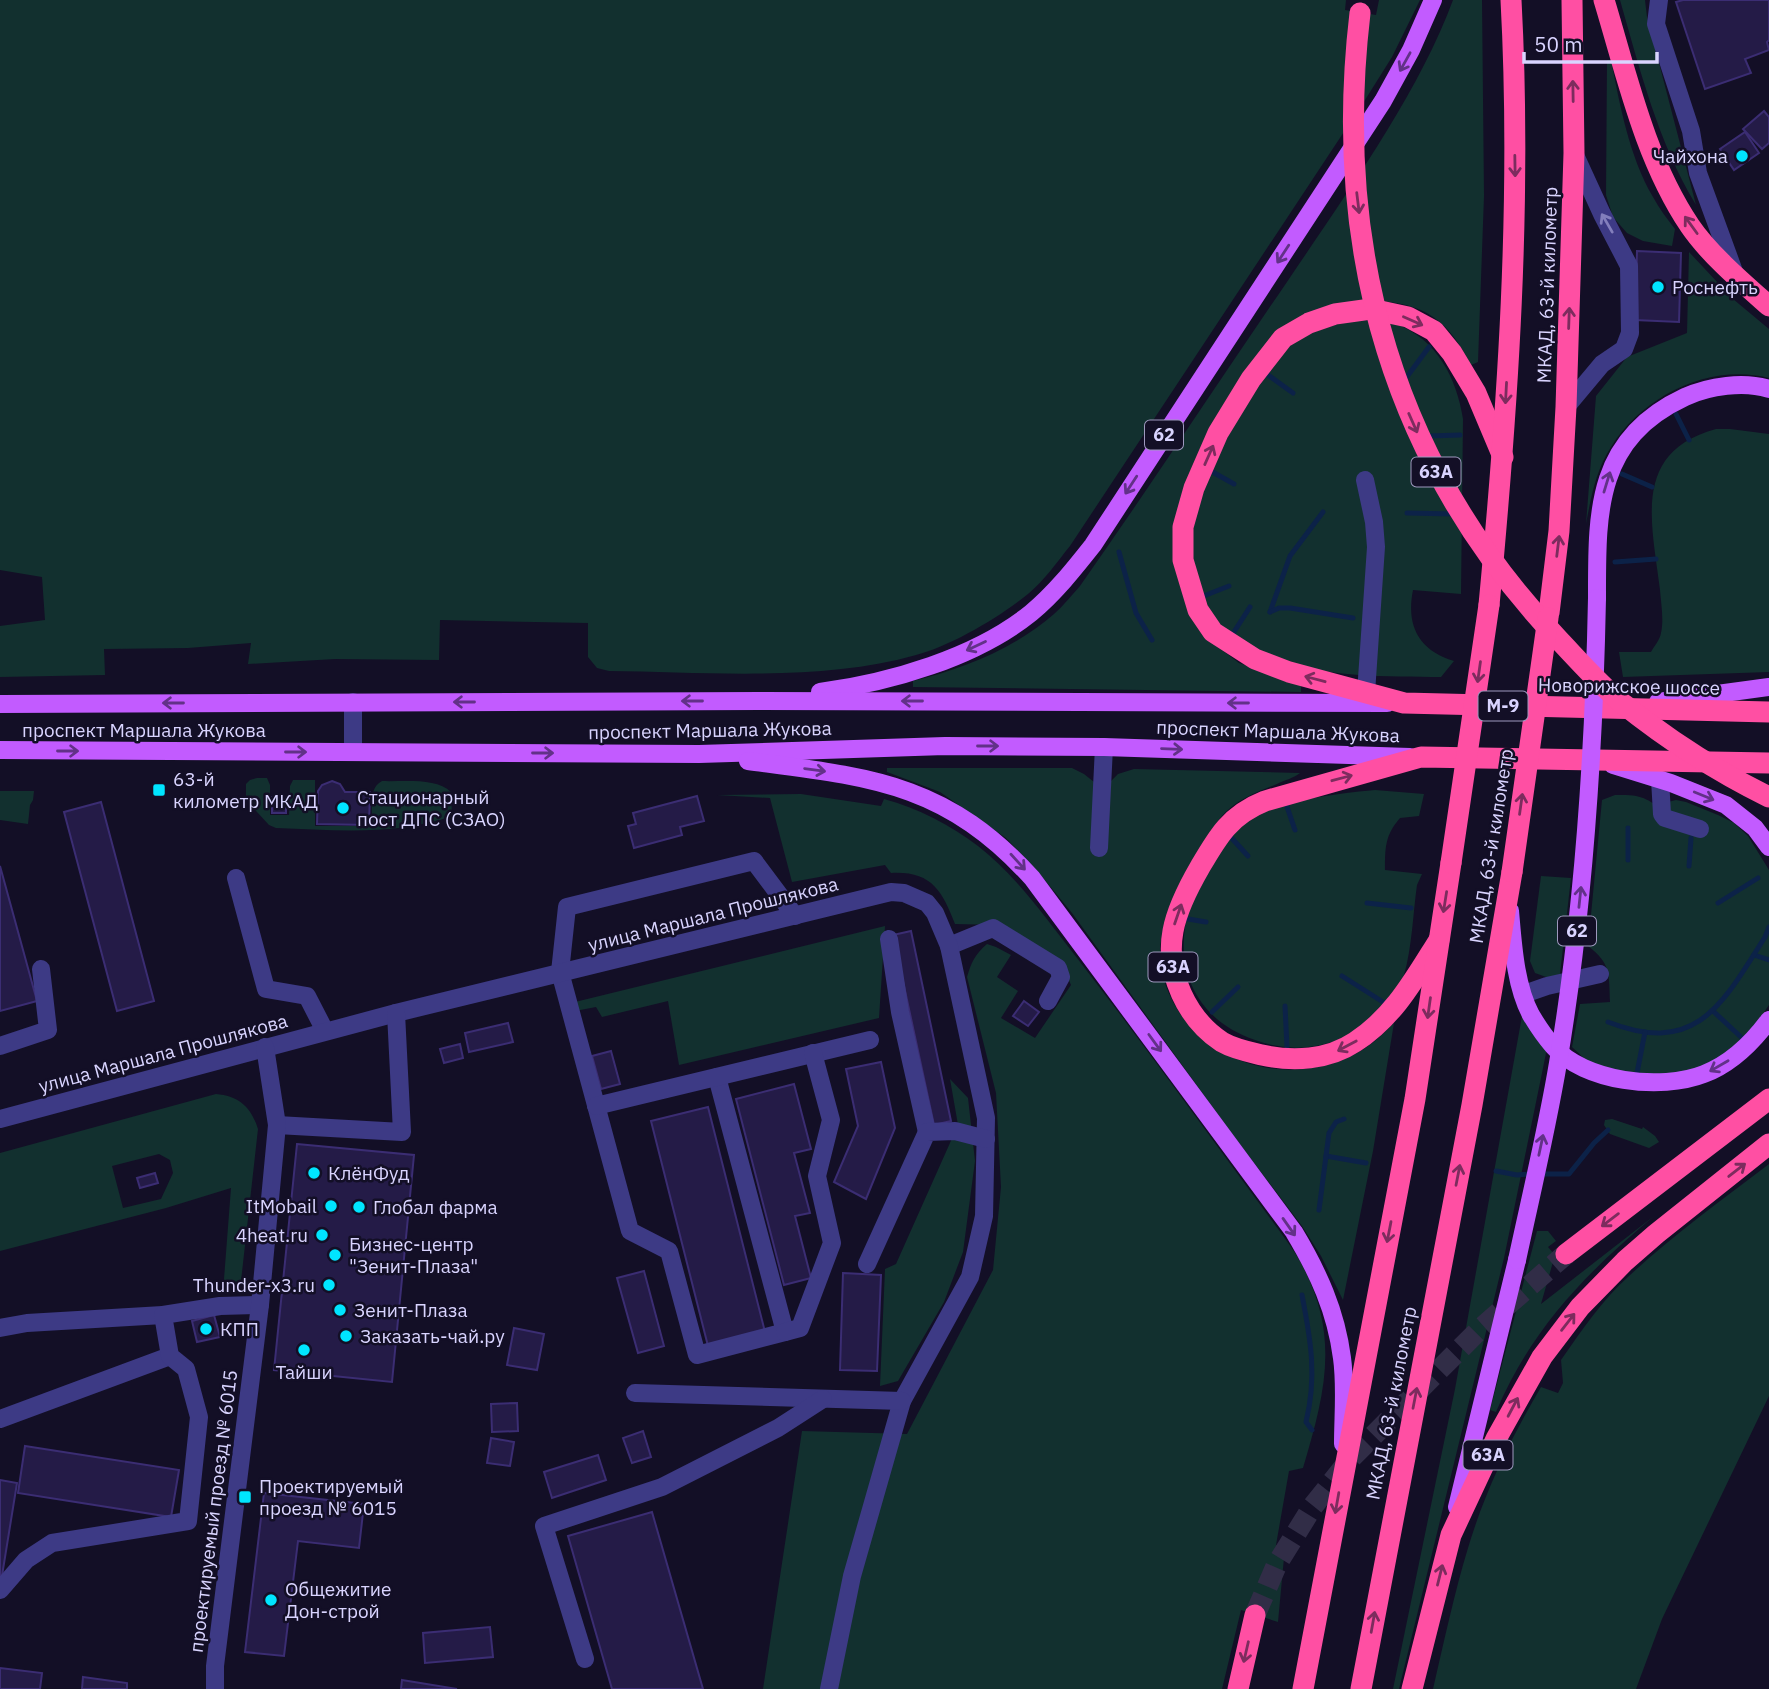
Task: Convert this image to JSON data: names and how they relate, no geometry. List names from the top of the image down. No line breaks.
{"streets":{"highway":["МКАД, 63-й километр","63A","Новорижское шоссе","М-9"],"main road":["62","проспект Маршала Жукова"],"street":["улица Маршала Прошлякова","проектируемый проезд № 6015"]},"crossings":[["МКАД, 63-й километр","63A"],["МКАД, 63-й километр","Новорижское шоссе"],["62","63A"],["62","проспект Маршала Жукова"],["63A","проспект Маршала Жукова"],["Новорижское шоссе","проспект Маршала Жукова"],["улица Маршала Прошлякова","проектируемый проезд № 6015"]],"places":{"other":["Чайхона","Роснефть","Стационарный пост ДПС (СЗАО)","КлёнФуд","ItMobail","Глобал фарма","4heat.ru","Бизнес-центр \"Зенит-Плаза\"","Thunder-x3.ru","Зенит-Плаза","КПП","Заказать-чай.ру","Тайши","Общежитие Дон-строй"],"transit":["63-й километр МКАД","Проектируемый проезд № 6015"]},"scale_bar":"50 m"}
